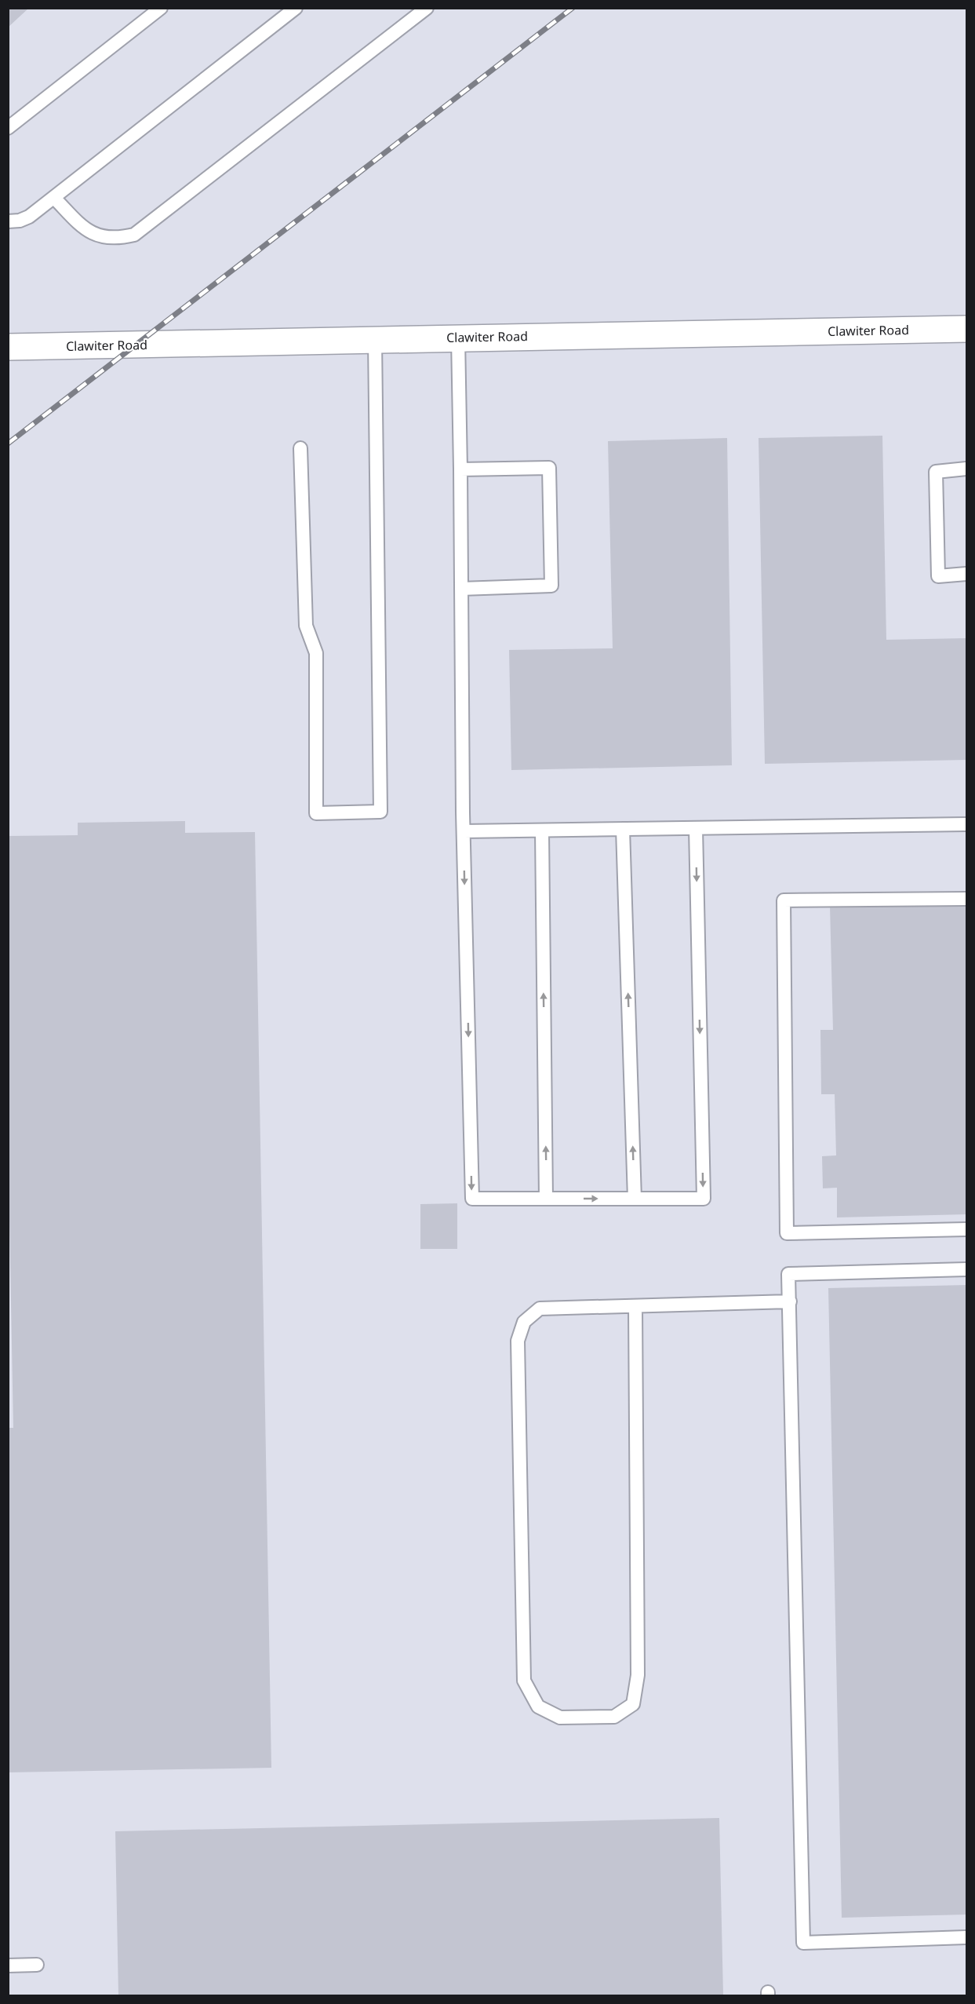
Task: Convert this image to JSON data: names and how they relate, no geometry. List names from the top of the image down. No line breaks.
{"streets":{"street":["Clawiter Road"]}}
